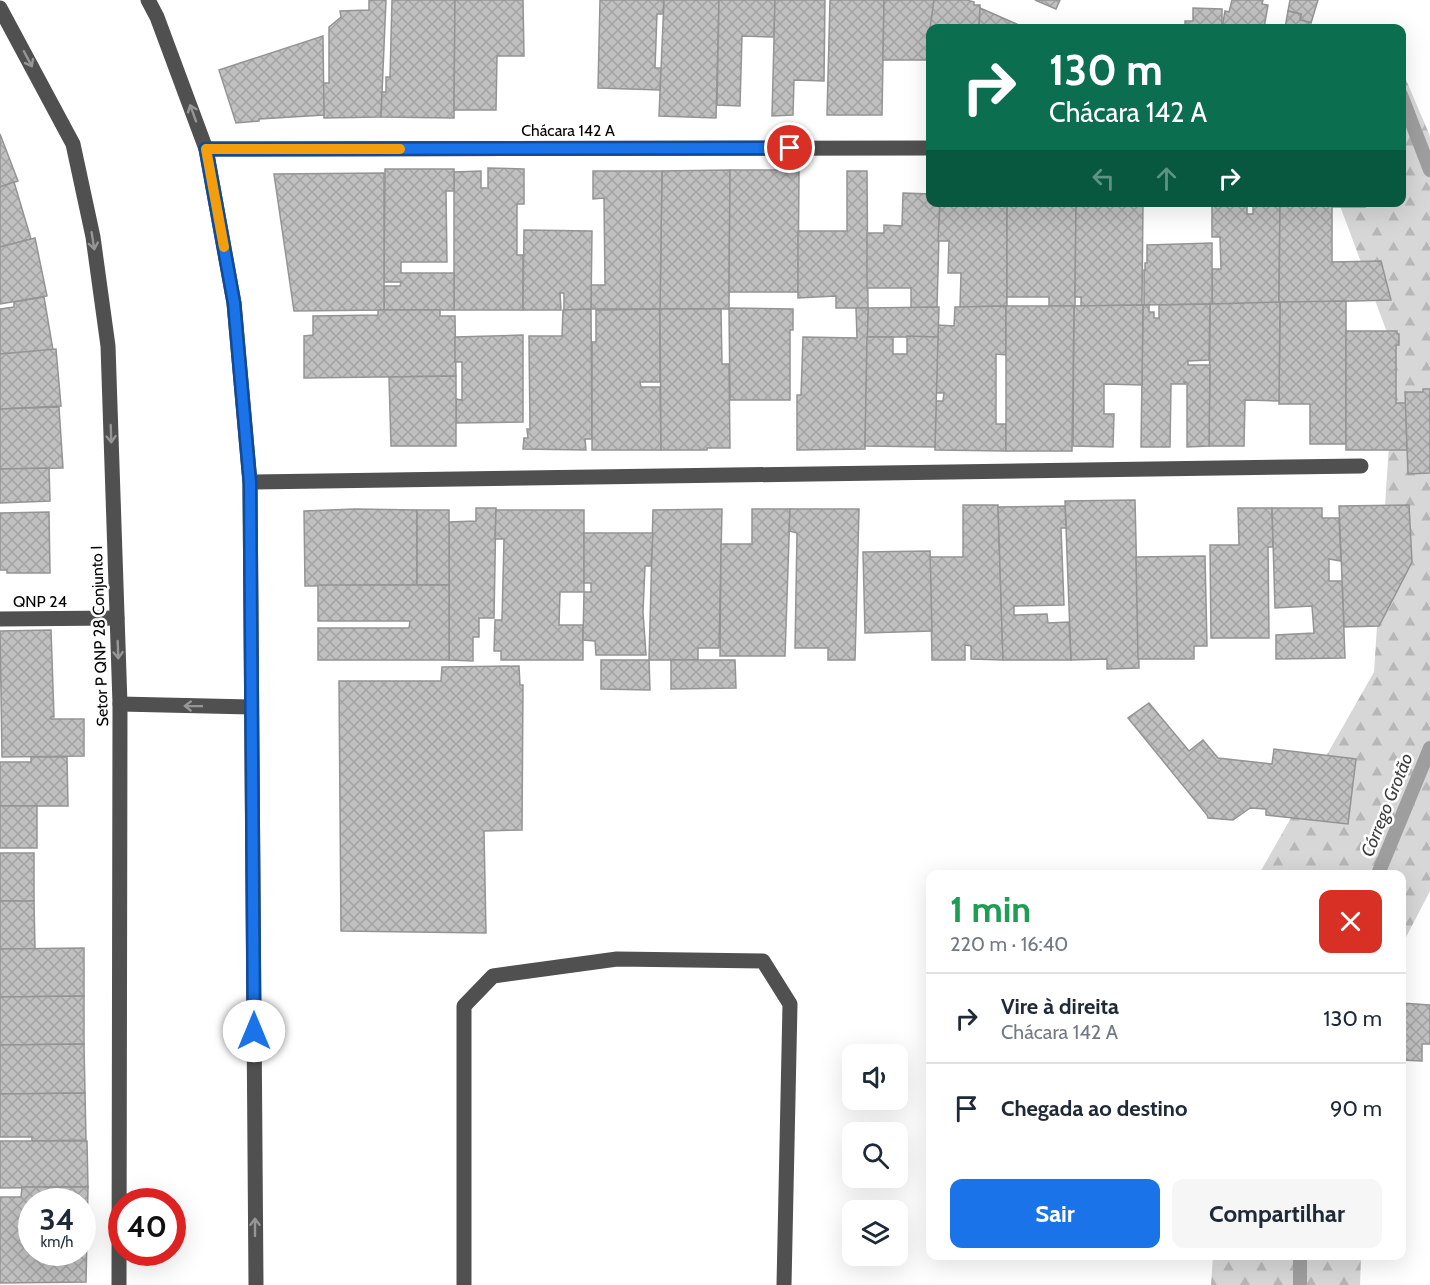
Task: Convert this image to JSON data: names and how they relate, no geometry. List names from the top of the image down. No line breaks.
{"streets":{"street":["Chácara 142 A","QNP 24","Setor P QNP 28 Conjunto I"]},"crossings":[["QNP 24","Setor P QNP 28 Conjunto I"]],"water":["Córrego Grotão"],"page":{"turn":["130 m","Chácara 142 A"],"heading":["1 min","220 m · 16:40"],"list":[{"name":"Vire à direita","note":"Chácara 142 A","value":"130 m"},{"name":"Chegada ao destino","value":"90 m"}],"buttons":["Sair","Compartilhar"],"speed":"34 km/h","limit":"40"}}
